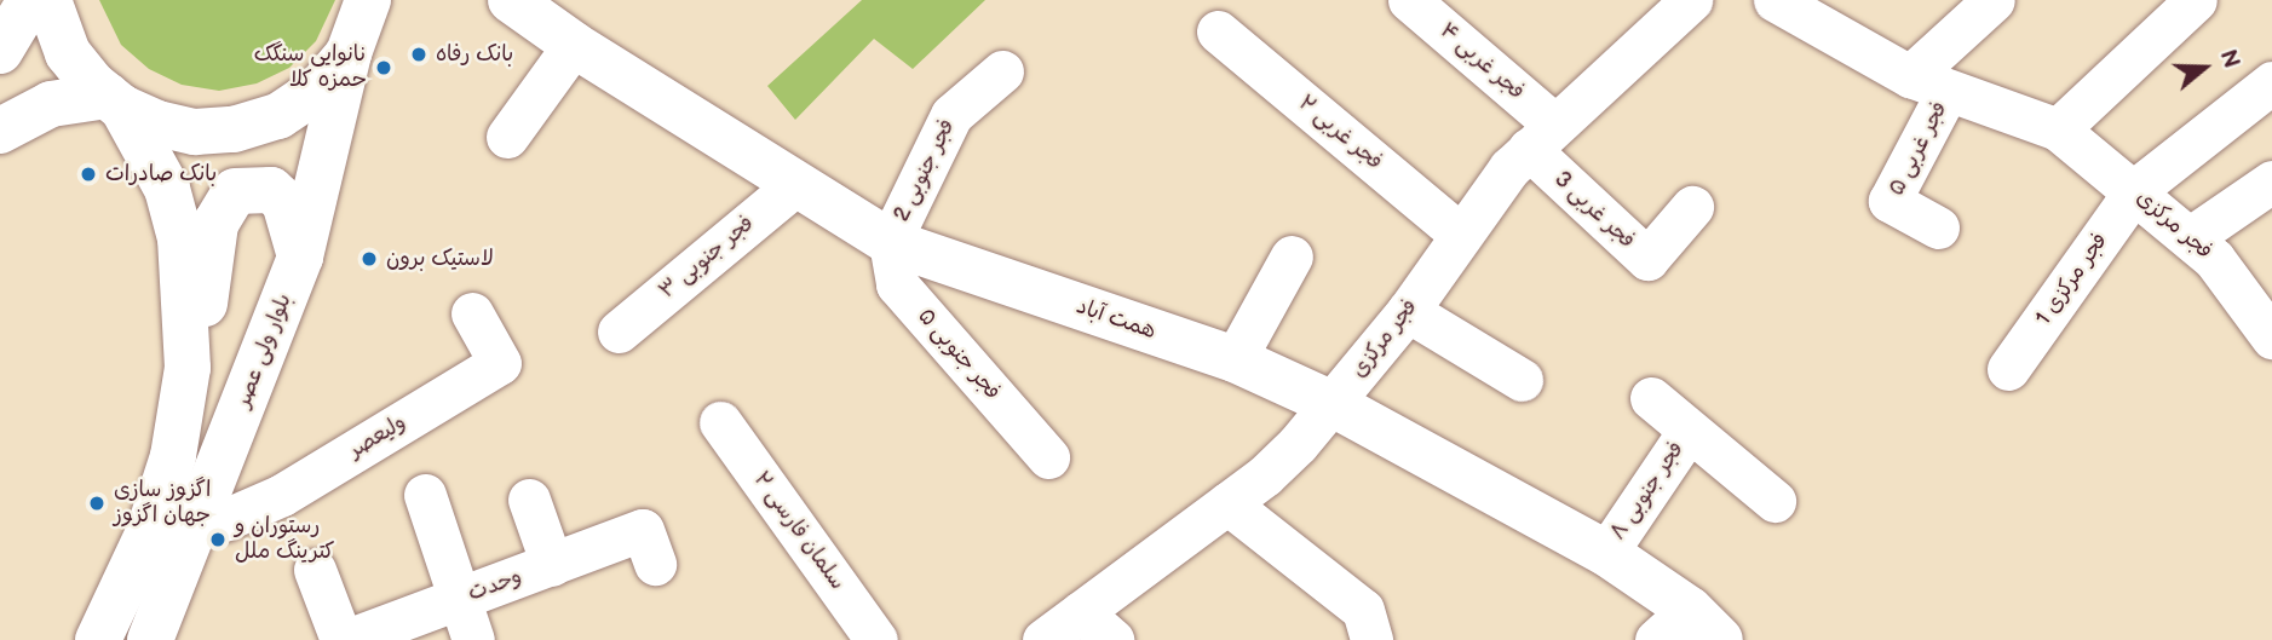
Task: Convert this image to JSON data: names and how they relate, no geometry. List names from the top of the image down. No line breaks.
{"streets":{"main road":["همت آباد","بلوار ولی عصر"],"street":["فجر غربی ۴","فجر غربی ۲","فجر غربی ۵","فجر جنوبی 2","فجر غربی 3","فجر مرکزی","فجر جنوبی ۳","فجر مرکزی 1","فجر جنوبی ۵","ولیعصر","فجر جنوبی ۸","سلمان فارسی ۲","وحدت"]},"crossings":[["فجر غربی ۴","فجر غربی 3"],["فجر غربی ۴","فجر مرکزی"],["فجر غربی ۲","فجر مرکزی"],["فجر غربی ۵","فجر مرکزی"],["فجر جنوبی 2","همت آباد"],["فجر جنوبی 2","فجر جنوبی ۵"],["فجر غربی 3","فجر مرکزی"],["فجر مرکزی","فجر مرکزی 1"],["فجر مرکزی","همت آباد"],["فجر جنوبی ۳","همت آباد"],["همت آباد","فجر جنوبی ۵"],["همت آباد","فجر جنوبی ۸"],["بلوار ولی عصر","ولیعصر"]],"places":["بانک رفاه","نانوایی سنگک حمزه کلا","بانک صادرات","لاستیک برون","اگزوز سازی جهان اگزوز","رستوران و کترینگ ملل"],"north":"right"}
